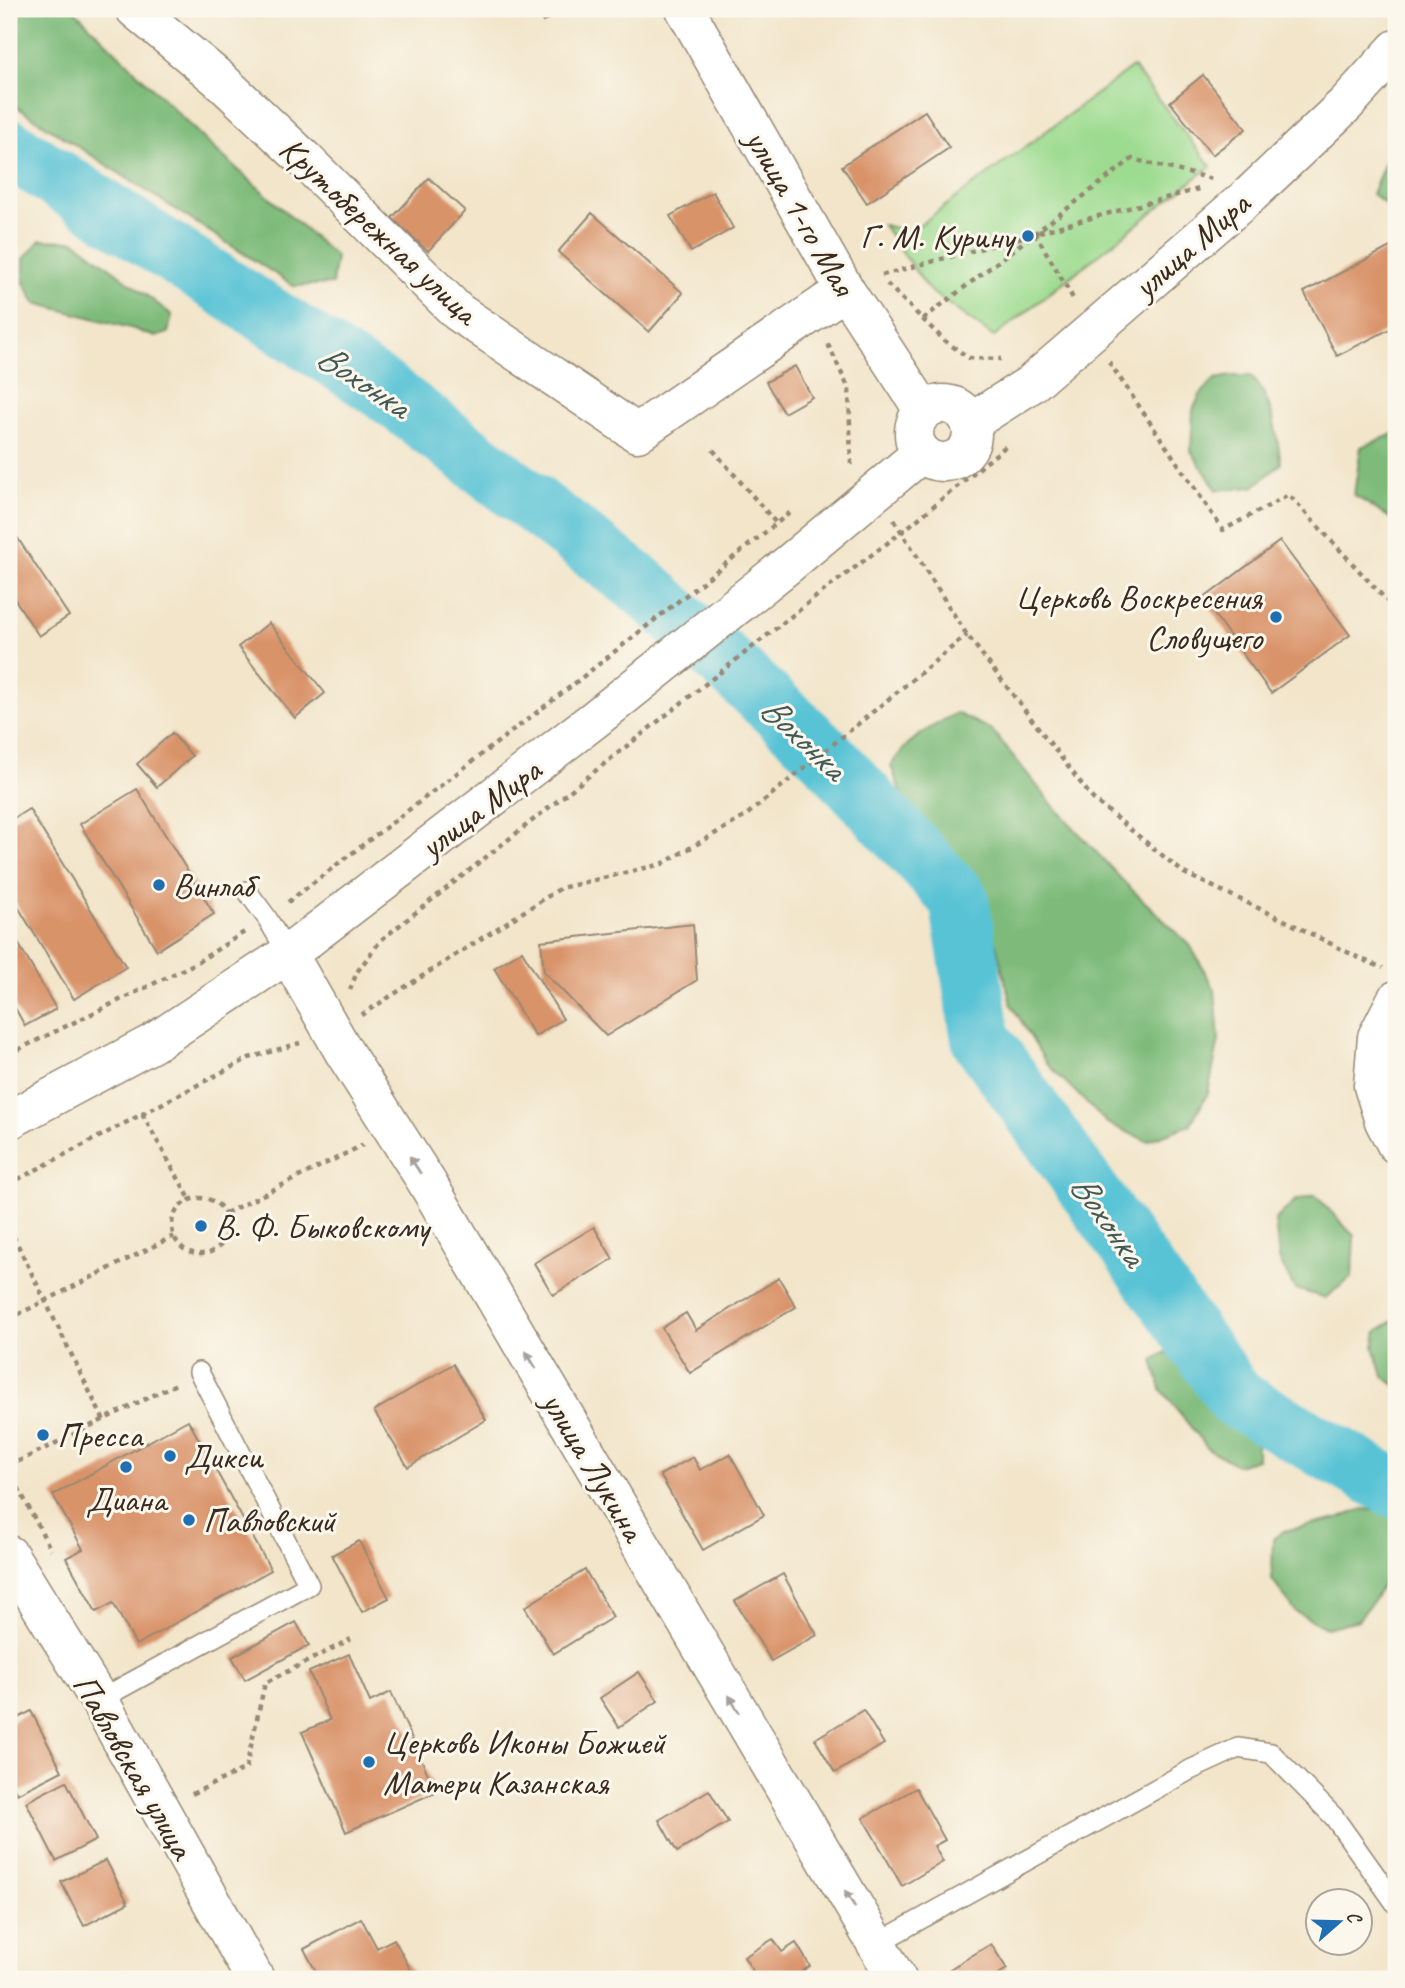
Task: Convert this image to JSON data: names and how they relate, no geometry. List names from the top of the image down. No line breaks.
{"streets":{"street":["улица 1-го Мая","Крутобережная улица","улица Мира","улица Лукина","Павловская улица"]},"crossings":[["улица 1-го Мая","Крутобережная улица"],["улица 1-го Мая","улица Мира"],["улица Мира","улица Лукина"]],"one_way":["улица Лукина"],"water":["Вохонка"],"places":["Г. М. Курину","Церковь Воскресения Словущего","Винлаб","В. Ф. Быковскому","Пресса","Дикси","Диана","Павловский","Церковь Иконы Божией Матери Казанская"],"north":"right"}
